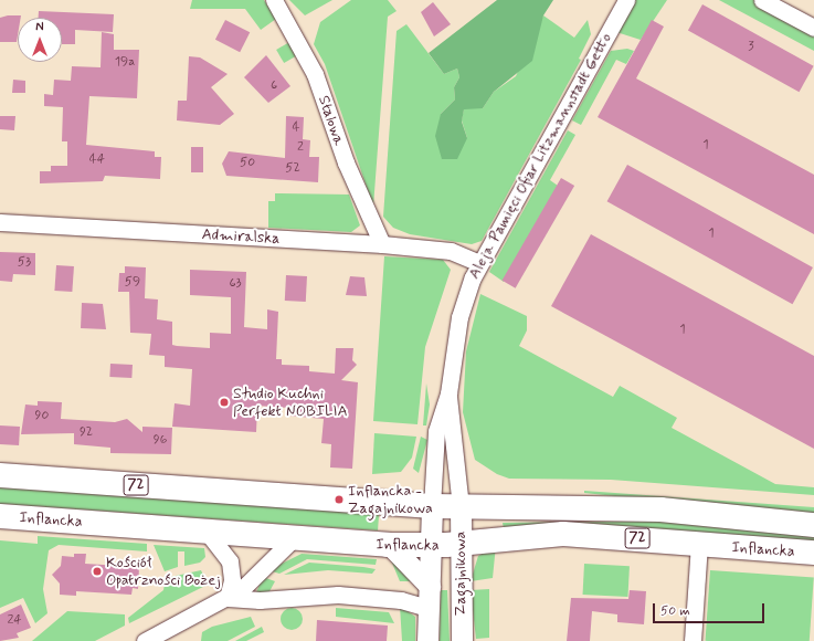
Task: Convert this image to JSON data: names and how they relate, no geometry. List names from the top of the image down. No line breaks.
{"streets":{"main road":["72","Inflancka"],"street":["Stalowa","Aleja Pamięci Ofiar Litzmannstadt Getto","Admiralska","Zagajnikowa"]},"crossings":[["Stalowa","Admiralska"],["Aleja Pamięci Ofiar Litzmannstadt Getto","Admiralska"],["Aleja Pamięci Ofiar Litzmannstadt Getto","Inflancka"],["Aleja Pamięci Ofiar Litzmannstadt Getto","Zagajnikowa"],["Inflancka","Zagajnikowa"]],"places":["Studio Kuchni Perfekt NOBILIA","Inflancka - Zagajnikowa","Kościół Opatrzności Bożej"],"house_numbers":["3","19a","6","4","1","2","44","50","52","1","53","59","63","1","90","92","96","24"],"scale_bar":"50 m","north":"top"}
